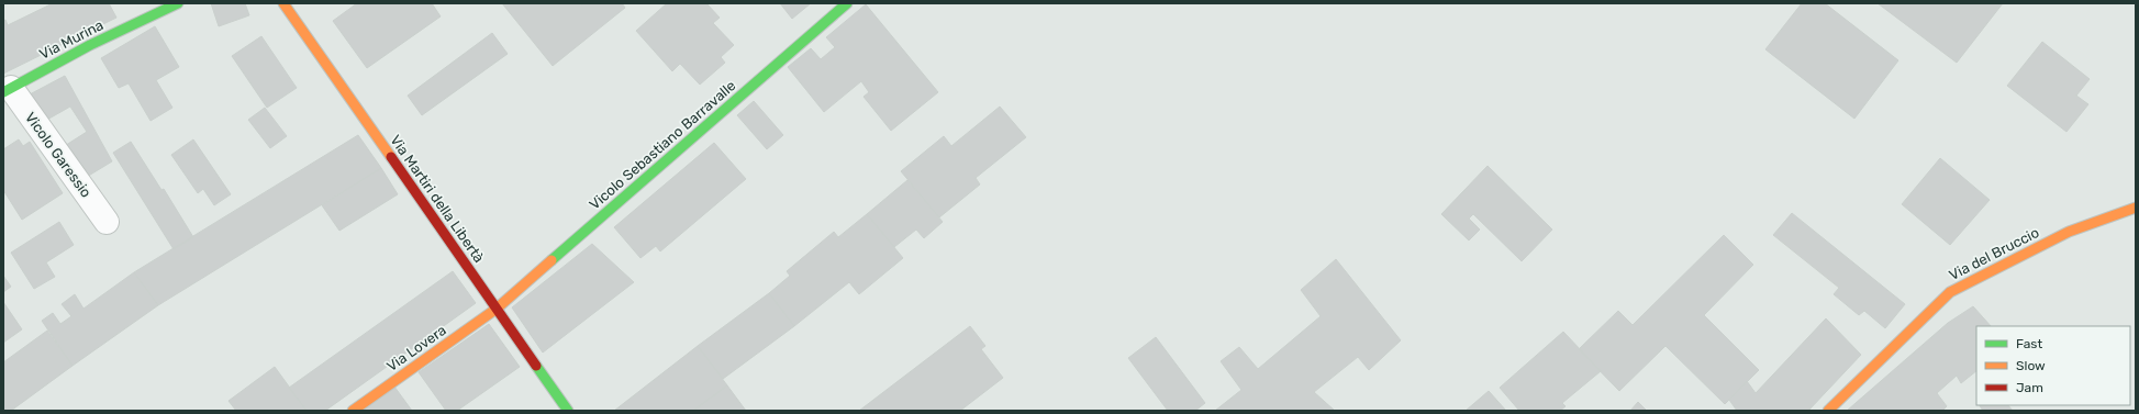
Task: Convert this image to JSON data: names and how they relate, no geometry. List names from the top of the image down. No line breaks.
{"streets":{"street":["Via Murina","Vicolo Sebastiano Barravalle","Vicolo Garessio","Via Martiri della Libertà","Via del Bruccio","Via Lovera"]},"crossings":[["Via Murina","Vicolo Garessio"],["Vicolo Sebastiano Barravalle","Via Martiri della Libertà"],["Vicolo Sebastiano Barravalle","Via Lovera"],["Via Martiri della Libertà","Via Lovera"]],"legend":["Fast","Slow","Jam"]}
